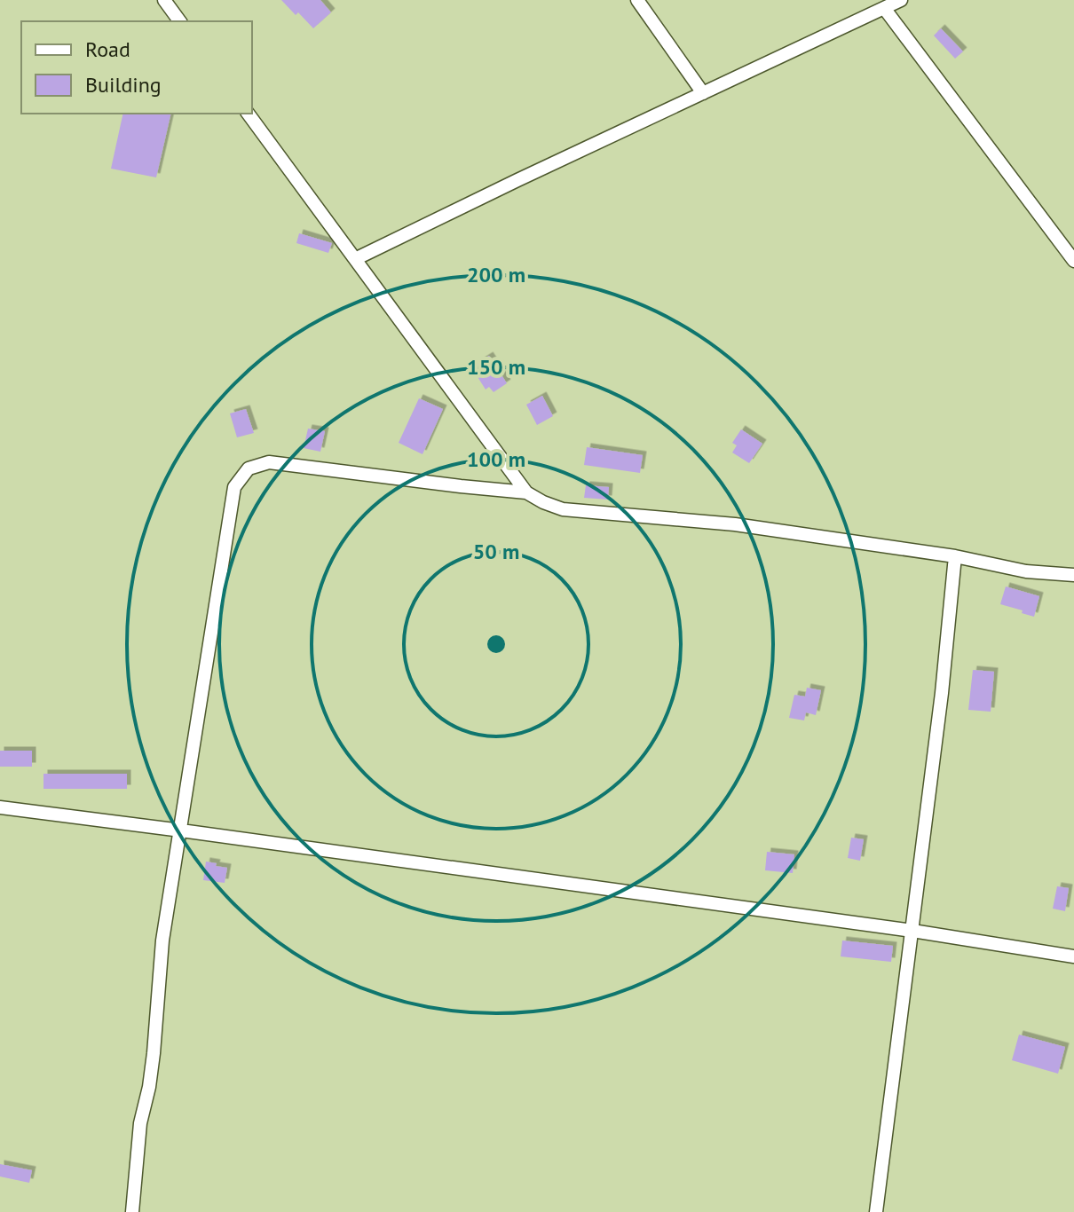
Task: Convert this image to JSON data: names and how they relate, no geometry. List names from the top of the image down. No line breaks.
{"legend":["Road","Building"],"rings":["200 m","150 m","100 m","50 m"]}
